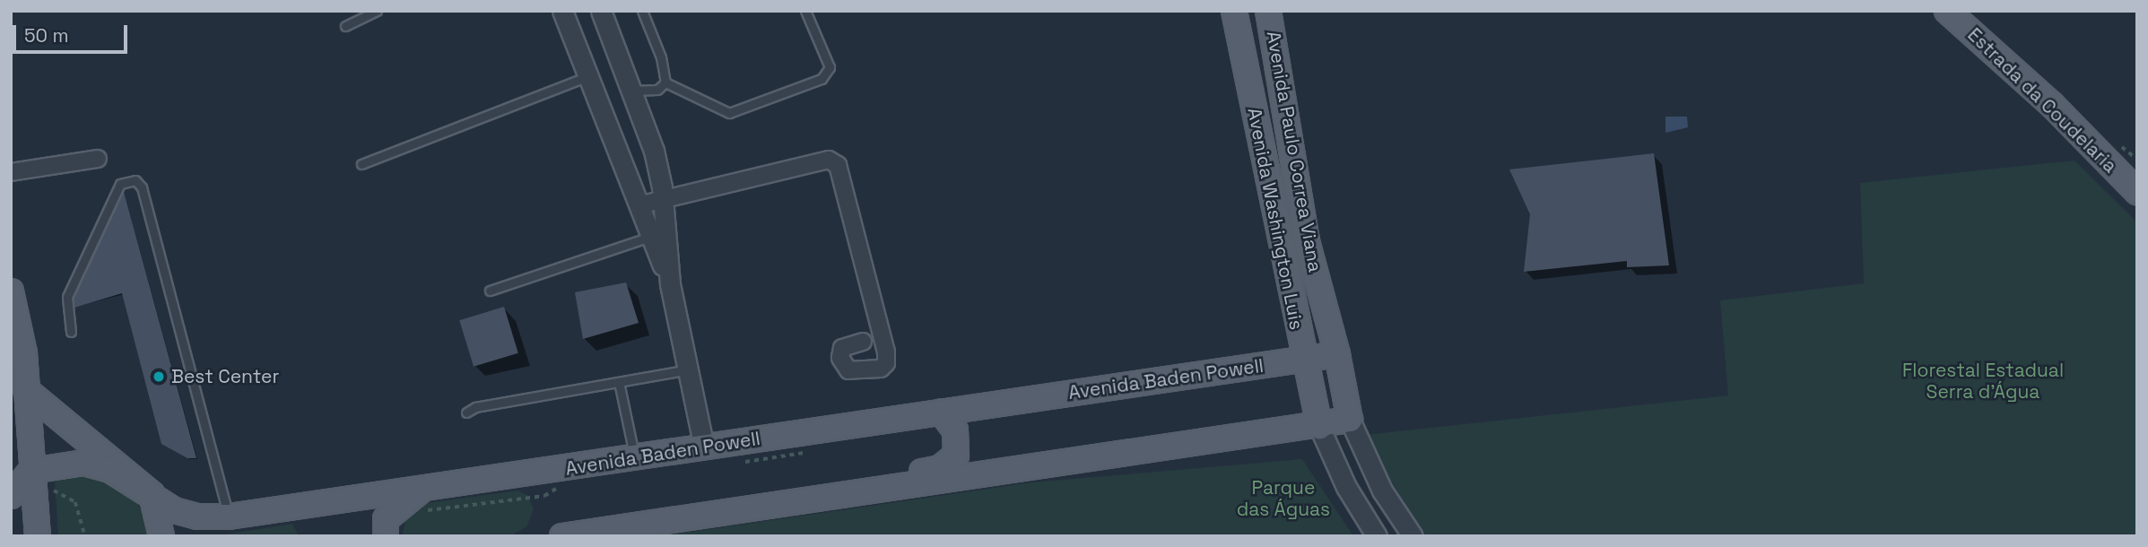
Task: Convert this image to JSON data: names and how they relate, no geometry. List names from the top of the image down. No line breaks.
{"streets":{"main road":["Estrada da Coudelaria","Avenida Paulo Correa Viana","Avenida Washington Luis","Avenida Baden Powell"]},"crossings":[["Avenida Paulo Correa Viana","Avenida Baden Powell"],["Avenida Washington Luis","Avenida Baden Powell"]],"parks":["Florestal Estadual Serra d'Água","Parque das Águas"],"places":["Best Center"],"scale_bar":"50 m"}
